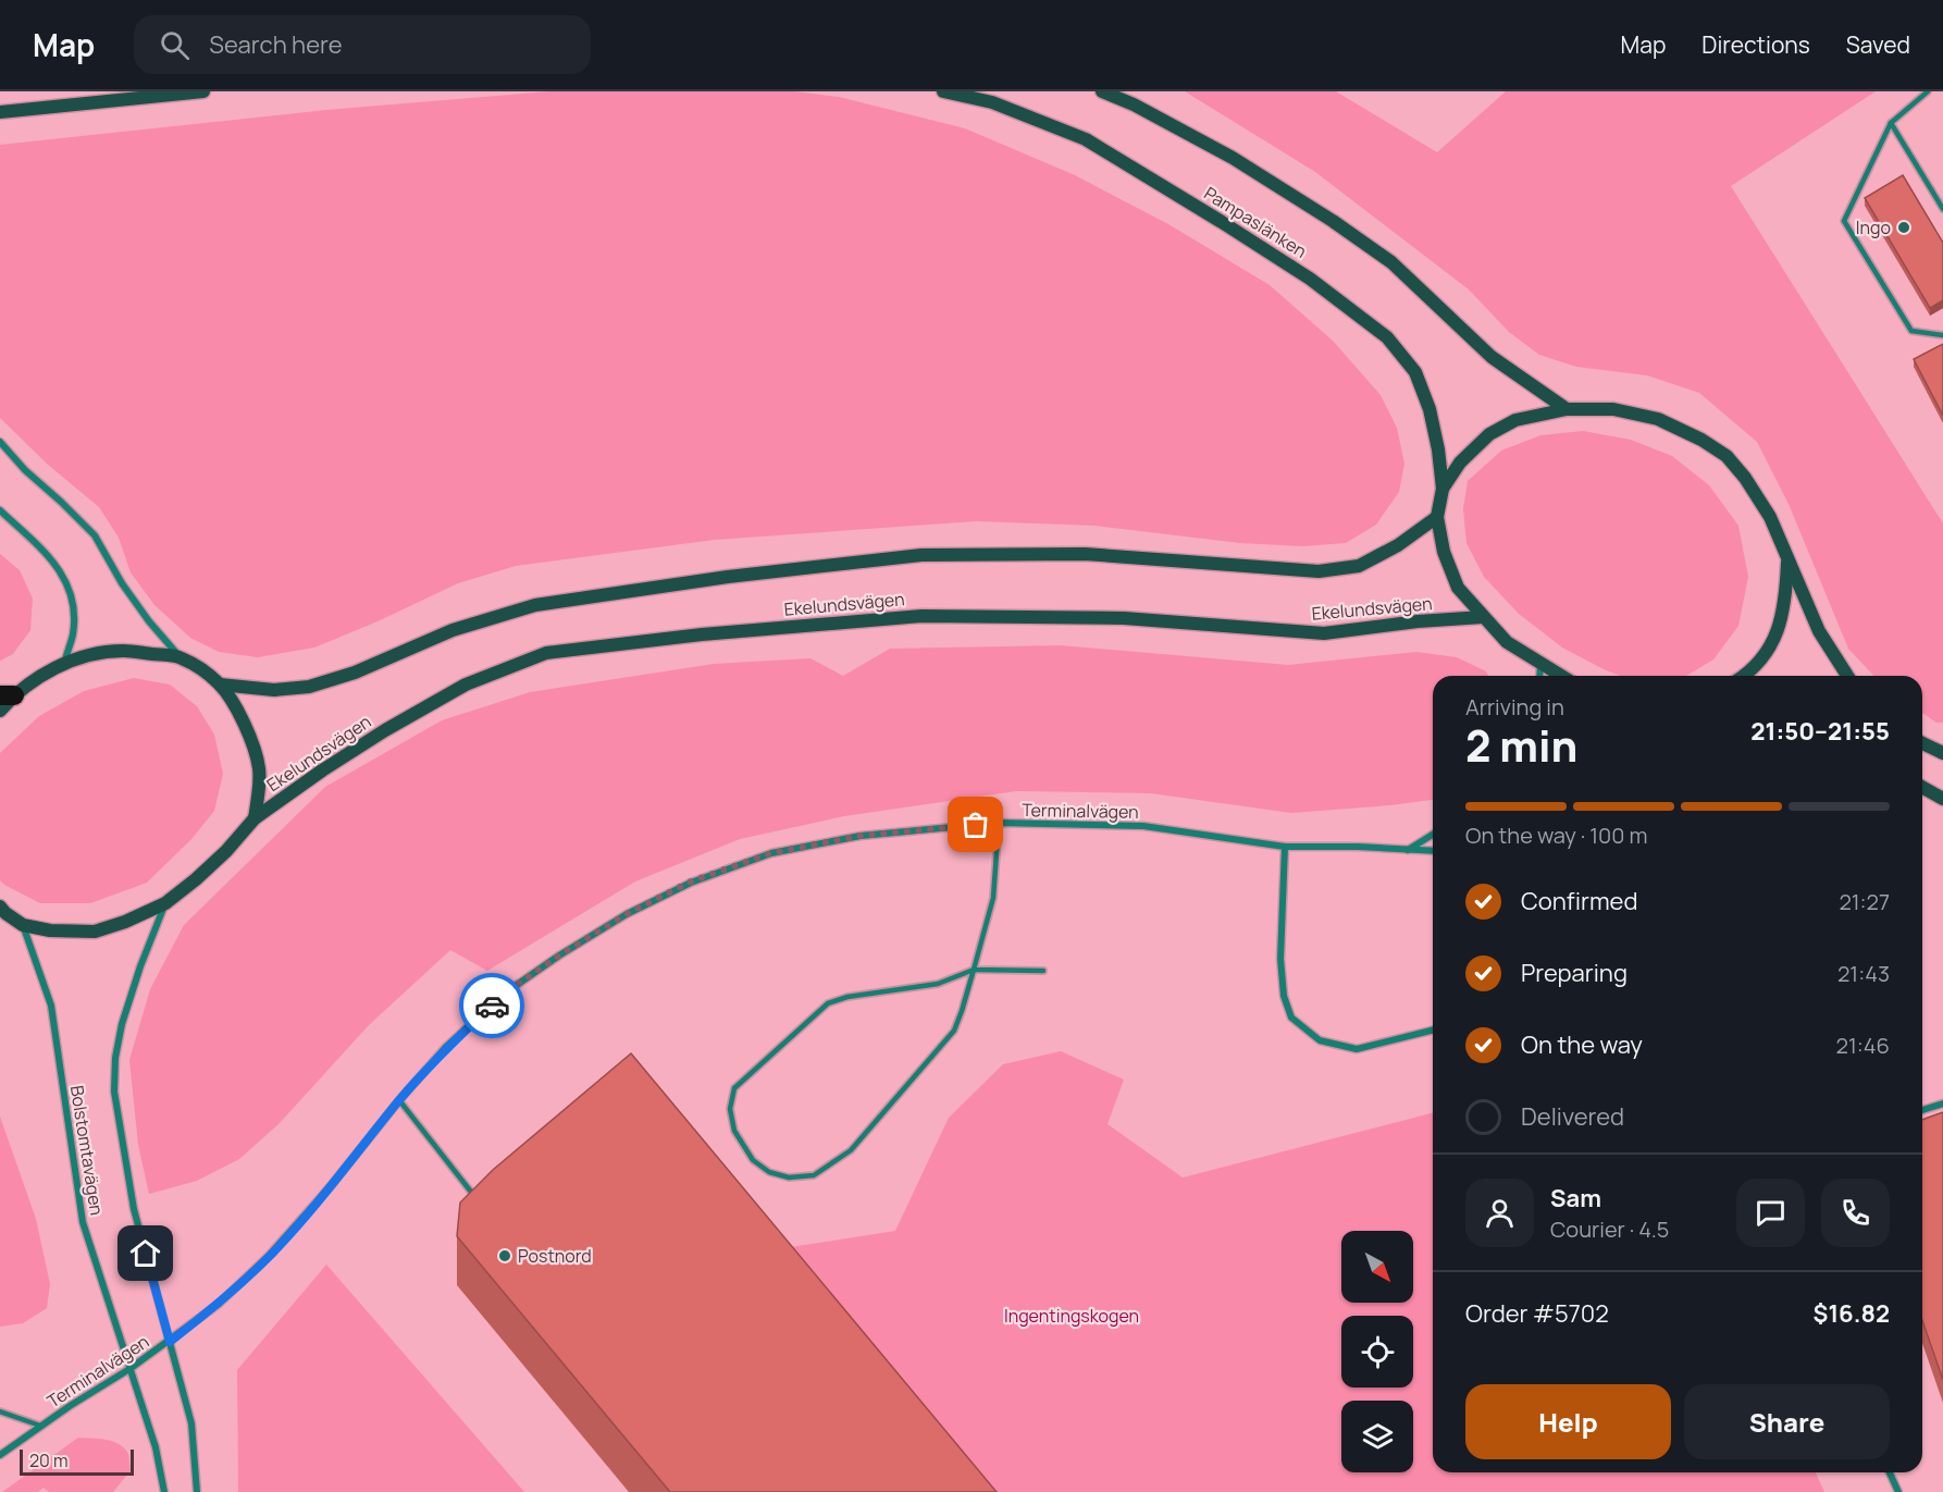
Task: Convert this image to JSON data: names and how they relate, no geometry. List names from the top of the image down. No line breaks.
{"streets":{"street":["Pampaslänken","Ekelundsvägen","Terminalvägen","Bolstomtavägen"]},"crossings":[["Pampaslänken","Ekelundsvägen"],["Ekelundsvägen","Bolstomtavägen"],["Terminalvägen","Bolstomtavägen"]],"parks":["Ingentingskogen"],"places":["Ingo","Postnord"],"scale_bar":"20 m","north":"bottom right","page":{"header":"Map","search":"Search here","nav":["Map","Directions","Saved"],"heading":["2 min","Arriving in","21:50–21:55"],"panel":["Sam","Courier · 4.5","Order #5702","$16.82"],"bar":"On the way · 100 m","list":[["Confirmed","21:27"],["Preparing","21:43"],["On the way","21:46"],"Delivered"],"buttons":["Help","Share"],"scale":"20 m"}}
